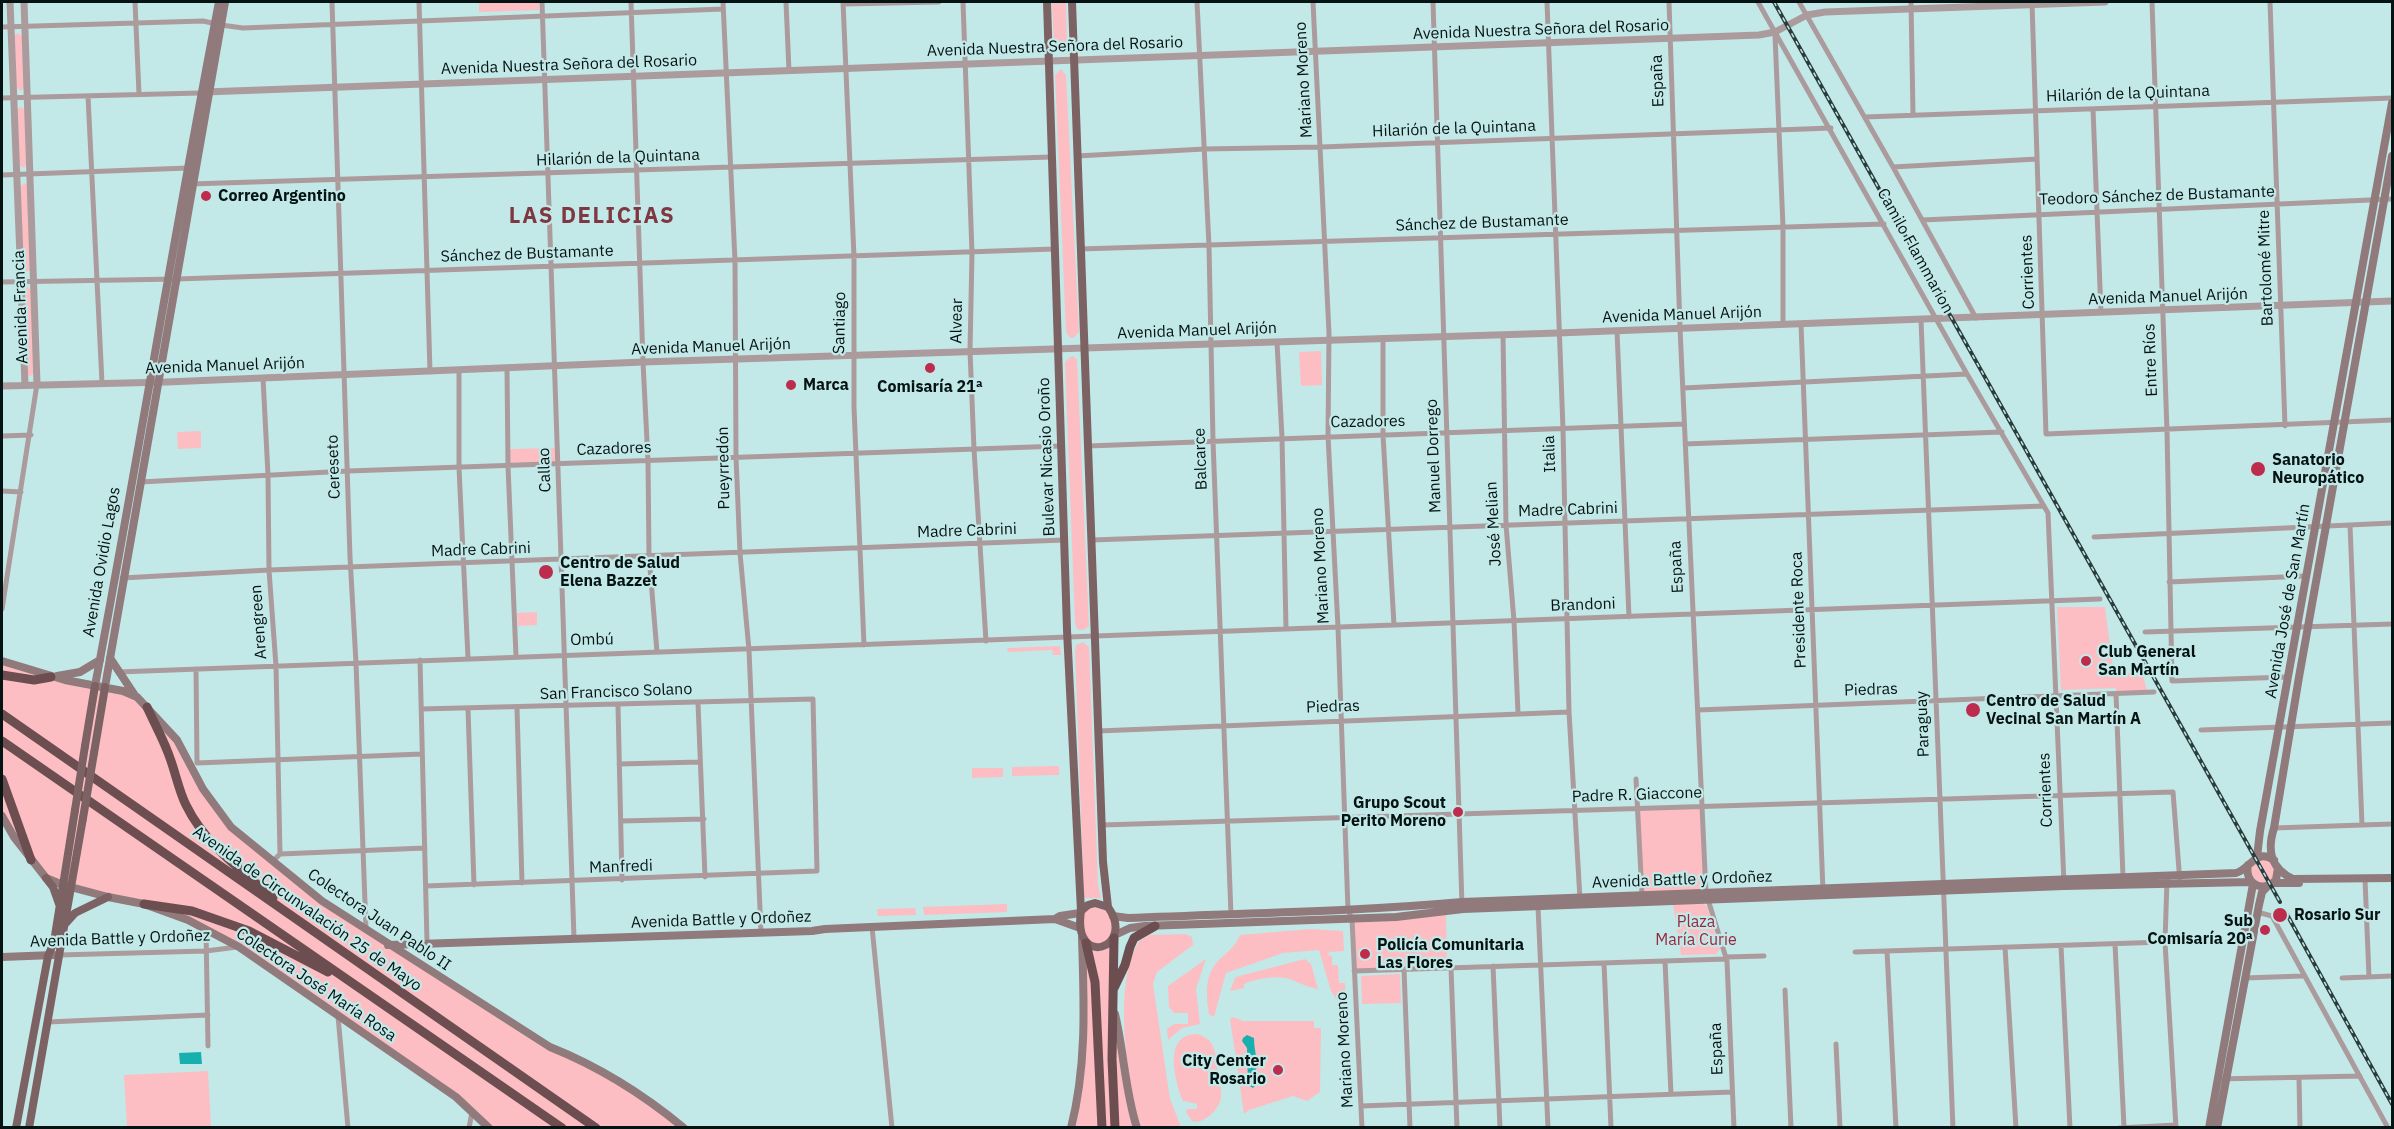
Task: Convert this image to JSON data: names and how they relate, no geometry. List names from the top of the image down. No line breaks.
{"streets":{"highway":["Avenida de Circunvalación 25 de Mayo"],"main road":["Bulevar Nicasio Oroño","Avenida Ovidio Lagos","Avenida José de San Martín","Avenida Battle y Ordoñez","Colectora Juan Pablo II","Colectora José María Rosa"],"street":["Avenida Nuestra Señora del Rosario","Mariano Moreno","España","Hilarión de la Quintana","Teodoro Sánchez de Bustamante","Sánchez de Bustamante","Camilo Flammarion","Bartolomé Mitre","Corrientes","Avenida Manuel Arijón","Avenida Francia","Alvear","Santiago","Entre Ríos","Cazadores","Italia","Manuel Dorrego","Balcarce","Cereseto","Pueyrredón","Callao","Madre Cabrini","José Melian","Brandoni","Presidente Roca","Arengreen","Ombú","Piedras","San Francisco Solano","Paraguay","Padre R. Giaccone","Manfredi"]},"crossings":[["Avenida Nuestra Señora del Rosario","Mariano Moreno"],["Avenida Nuestra Señora del Rosario","España"],["Avenida Nuestra Señora del Rosario","Camilo Flammarion"],["Avenida Nuestra Señora del Rosario","Corrientes"],["Avenida Nuestra Señora del Rosario","Avenida Francia"],["Avenida Nuestra Señora del Rosario","Alvear"],["Avenida Nuestra Señora del Rosario","Santiago"],["Avenida Nuestra Señora del Rosario","Italia"],["Avenida Nuestra Señora del Rosario","Manuel Dorrego"],["Avenida Nuestra Señora del Rosario","Bulevar Nicasio Oroño"],["Avenida Nuestra Señora del Rosario","Balcarce"],["Avenida Nuestra Señora del Rosario","Cereseto"],["Avenida Nuestra Señora del Rosario","Pueyrredón"],["Avenida Nuestra Señora del Rosario","Callao"],["Avenida Nuestra Señora del Rosario","Avenida Ovidio Lagos"],["Mariano Moreno","Hilarión de la Quintana"],["Mariano Moreno","Sánchez de Bustamante"],["Mariano Moreno","Avenida Manuel Arijón"],["Mariano Moreno","Cazadores"],["Mariano Moreno","Madre Cabrini"],["Mariano Moreno","Brandoni"],["Mariano Moreno","Piedras"],["Mariano Moreno","Padre R. Giaccone"],["Mariano Moreno","Avenida Battle y Ordoñez"],["España","Hilarión de la Quintana"],["España","Sánchez de Bustamante"],["España","Avenida Manuel Arijón"],["España","Cazadores"],["España","Madre Cabrini"],["España","Brandoni"],["España","Piedras"],["España","Padre R. Giaccone"],["España","Avenida Battle y Ordoñez"],["Hilarión de la Quintana","Camilo Flammarion"],["Hilarión de la Quintana","Bartolomé Mitre"],["Hilarión de la Quintana","Corrientes"],["Hilarión de la Quintana","Alvear"],["Hilarión de la Quintana","Santiago"],["Hilarión de la Quintana","Entre Ríos"],["Hilarión de la Quintana","Italia"],["Hilarión de la Quintana","Manuel Dorrego"],["Hilarión de la Quintana","Bulevar Nicasio Oroño"],["Hilarión de la Quintana","Balcarce"],["Hilarión de la Quintana","Cereseto"],["Hilarión de la Quintana","Pueyrredón"],["Hilarión de la Quintana","Callao"],["Hilarión de la Quintana","Avenida Ovidio Lagos"],["Teodoro Sánchez de Bustamante","Bartolomé Mitre"],["Teodoro Sánchez de Bustamante","Corrientes"],["Teodoro Sánchez de Bustamante","Entre Ríos"],["Teodoro Sánchez de Bustamante","Avenida José de San Martín"],["Sánchez de Bustamante","Camilo Flammarion"],["Sánchez de Bustamante","Avenida Francia"],["Sánchez de Bustamante","Alvear"],["Sánchez de Bustamante","Santiago"],["Sánchez de Bustamante","Italia"],["Sánchez de Bustamante","Manuel Dorrego"],["Sánchez de Bustamante","Bulevar Nicasio Oroño"],["Sánchez de Bustamante","Balcarce"],["Sánchez de Bustamante","Cereseto"],["Sánchez de Bustamante","Pueyrredón"],["Sánchez de Bustamante","Callao"],["Sánchez de Bustamante","Avenida Ovidio Lagos"],["Camilo Flammarion","Corrientes"],["Camilo Flammarion","Avenida Manuel Arijón"],["Camilo Flammarion","Madre Cabrini"],["Bartolomé Mitre","Avenida Manuel Arijón"],["Corrientes","Avenida Manuel Arijón"],["Corrientes","Entre Ríos"],["Corrientes","Brandoni"],["Corrientes","Piedras"],["Corrientes","Padre R. Giaccone"],["Corrientes","Avenida Battle y Ordoñez"],["Avenida Manuel Arijón","Avenida Francia"],["Avenida Manuel Arijón","Alvear"],["Avenida Manuel Arijón","Santiago"],["Avenida Manuel Arijón","Entre Ríos"],["Avenida Manuel Arijón","Italia"],["Avenida Manuel Arijón","Manuel Dorrego"],["Avenida Manuel Arijón","Bulevar Nicasio Oroño"],["Avenida Manuel Arijón","Balcarce"],["Avenida Manuel Arijón","Cereseto"],["Avenida Manuel Arijón","Pueyrredón"],["Avenida Manuel Arijón","Callao"],["Avenida Manuel Arijón","José Melian"],["Avenida Manuel Arijón","Avenida Ovidio Lagos"],["Avenida Manuel Arijón","Avenida José de San Martín"],["Avenida Manuel Arijón","Presidente Roca"],["Avenida Manuel Arijón","Arengreen"],["Avenida Manuel Arijón","Paraguay"],["Alvear","Cazadores"],["Alvear","Madre Cabrini"],["Alvear","Ombú"],["Santiago","Cazadores"],["Santiago","Madre Cabrini"],["Santiago","Ombú"],["Entre Ríos","Avenida José de San Martín"],["Cazadores","Italia"],["Cazadores","Manuel Dorrego"],["Cazadores","Bulevar Nicasio Oroño"],["Cazadores","Balcarce"],["Cazadores","Cereseto"],["Cazadores","Pueyrredón"],["Cazadores","Callao"],["Cazadores","José Melian"],["Cazadores","Avenida Ovidio Lagos"],["Cazadores","Arengreen"],["Italia","Madre Cabrini"],["Italia","Brandoni"],["Italia","Piedras"],["Italia","Padre R. Giaccone"],["Italia","Avenida Battle y Ordoñez"],["Manuel Dorrego","Madre Cabrini"],["Manuel Dorrego","Brandoni"],["Manuel Dorrego","Piedras"],["Manuel Dorrego","Padre R. Giaccone"],["Manuel Dorrego","Avenida Battle y Ordoñez"],["Bulevar Nicasio Oroño","Madre Cabrini"],["Bulevar Nicasio Oroño","Brandoni"],["Bulevar Nicasio Oroño","Ombú"],["Bulevar Nicasio Oroño","Avenida Battle y Ordoñez"],["Balcarce","Madre Cabrini"],["Balcarce","Brandoni"],["Balcarce","Piedras"],["Balcarce","Padre R. Giaccone"],["Balcarce","Avenida Battle y Ordoñez"],["Cereseto","Madre Cabrini"],["Cereseto","Ombú"],["Cereseto","Colectora Juan Pablo II"],["Pueyrredón","Madre Cabrini"],["Pueyrredón","Ombú"],["Pueyrredón","San Francisco Solano"],["Pueyrredón","Manfredi"],["Pueyrredón","Avenida Battle y Ordoñez"],["Callao","Madre Cabrini"],["Callao","Ombú"],["Callao","San Francisco Solano"],["Callao","Manfredi"],["Callao","Avenida Battle y Ordoñez"],["Madre Cabrini","José Melian"],["Madre Cabrini","Avenida Ovidio Lagos"],["Madre Cabrini","Presidente Roca"],["Madre Cabrini","Arengreen"],["Madre Cabrini","Paraguay"],["José Melian","Brandoni"],["José Melian","Piedras"],["Avenida Ovidio Lagos","Avenida Battle y Ordoñez"],["Avenida Ovidio Lagos","Colectora Juan Pablo II"],["Avenida Ovidio Lagos","Colectora José María Rosa"],["Avenida José de San Martín","Avenida Battle y Ordoñez"],["Brandoni","Presidente Roca"],["Brandoni","Ombú"],["Brandoni","Paraguay"],["Presidente Roca","Piedras"],["Presidente Roca","Padre R. Giaccone"],["Presidente Roca","Avenida Battle y Ordoñez"],["Arengreen","Ombú"],["Piedras","Paraguay"],["San Francisco Solano","Manfredi"],["Paraguay","Padre R. Giaccone"],["Paraguay","Avenida Battle y Ordoñez"],["Padre R. Giaccone","Avenida Battle y Ordoñez"],["Avenida Battle y Ordoñez","Colectora Juan Pablo II"],["Avenida Battle y Ordoñez","Colectora José María Rosa"]],"districts":["LAS DELICIAS"],"parks":["Plaza María Curie"],"places":["Correo Argentino","Comisaría 21ª","Marca","Sanatorio Neuropático","Centro de Salud Elena Bazzet","Club General San Martín","Centro de Salud Vecinal San Martín A","Grupo Scout Perito Moreno","Rosario Sur","Sub Comisaría 20ª","Policía Comunitaria Las Flores","City Center Rosario"]}
